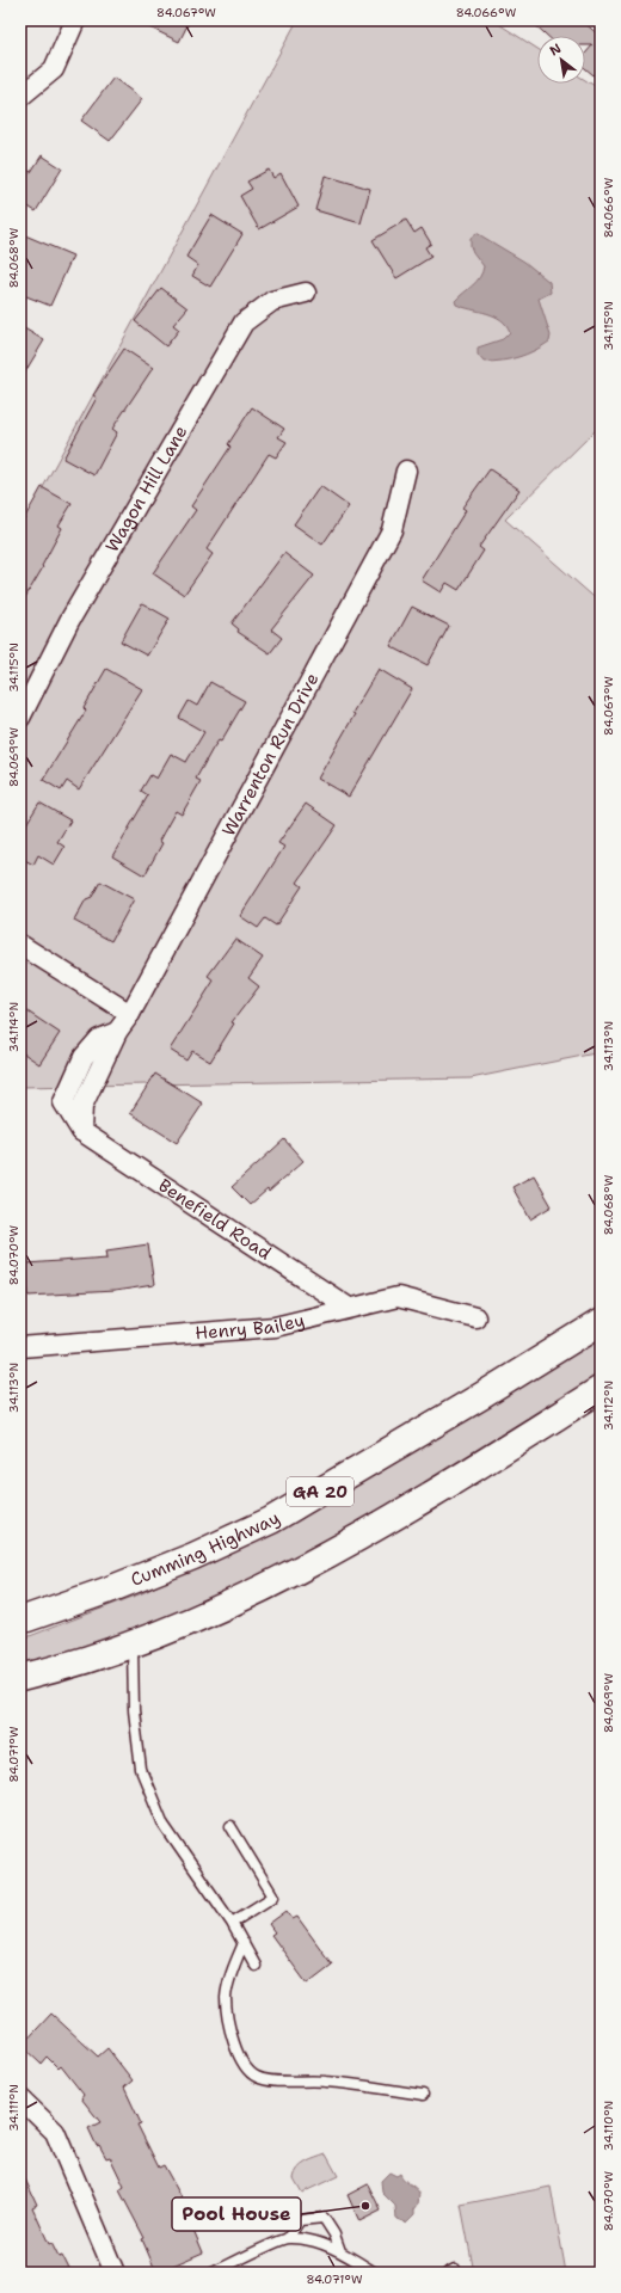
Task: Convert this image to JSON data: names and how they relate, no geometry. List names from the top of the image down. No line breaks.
{"streets":{"highway":["GA 20","Cumming Highway"],"street":["Wagon Hill Lane","Warrenton Run Drive","Benefield Road","Henry Bailey"]},"crossings":[["Warrenton Run Drive","Benefield Road"],["Benefield Road","Henry Bailey"]],"places":["Pool House"],"north":"top left","coordinates":["84.067°W","84.066°W","84.068°W","34.115°N","84.069°W","34.114°N","34.113°N","84.070°W","34.112°N","84.071°W","34.111°N","34.110°N"]}
